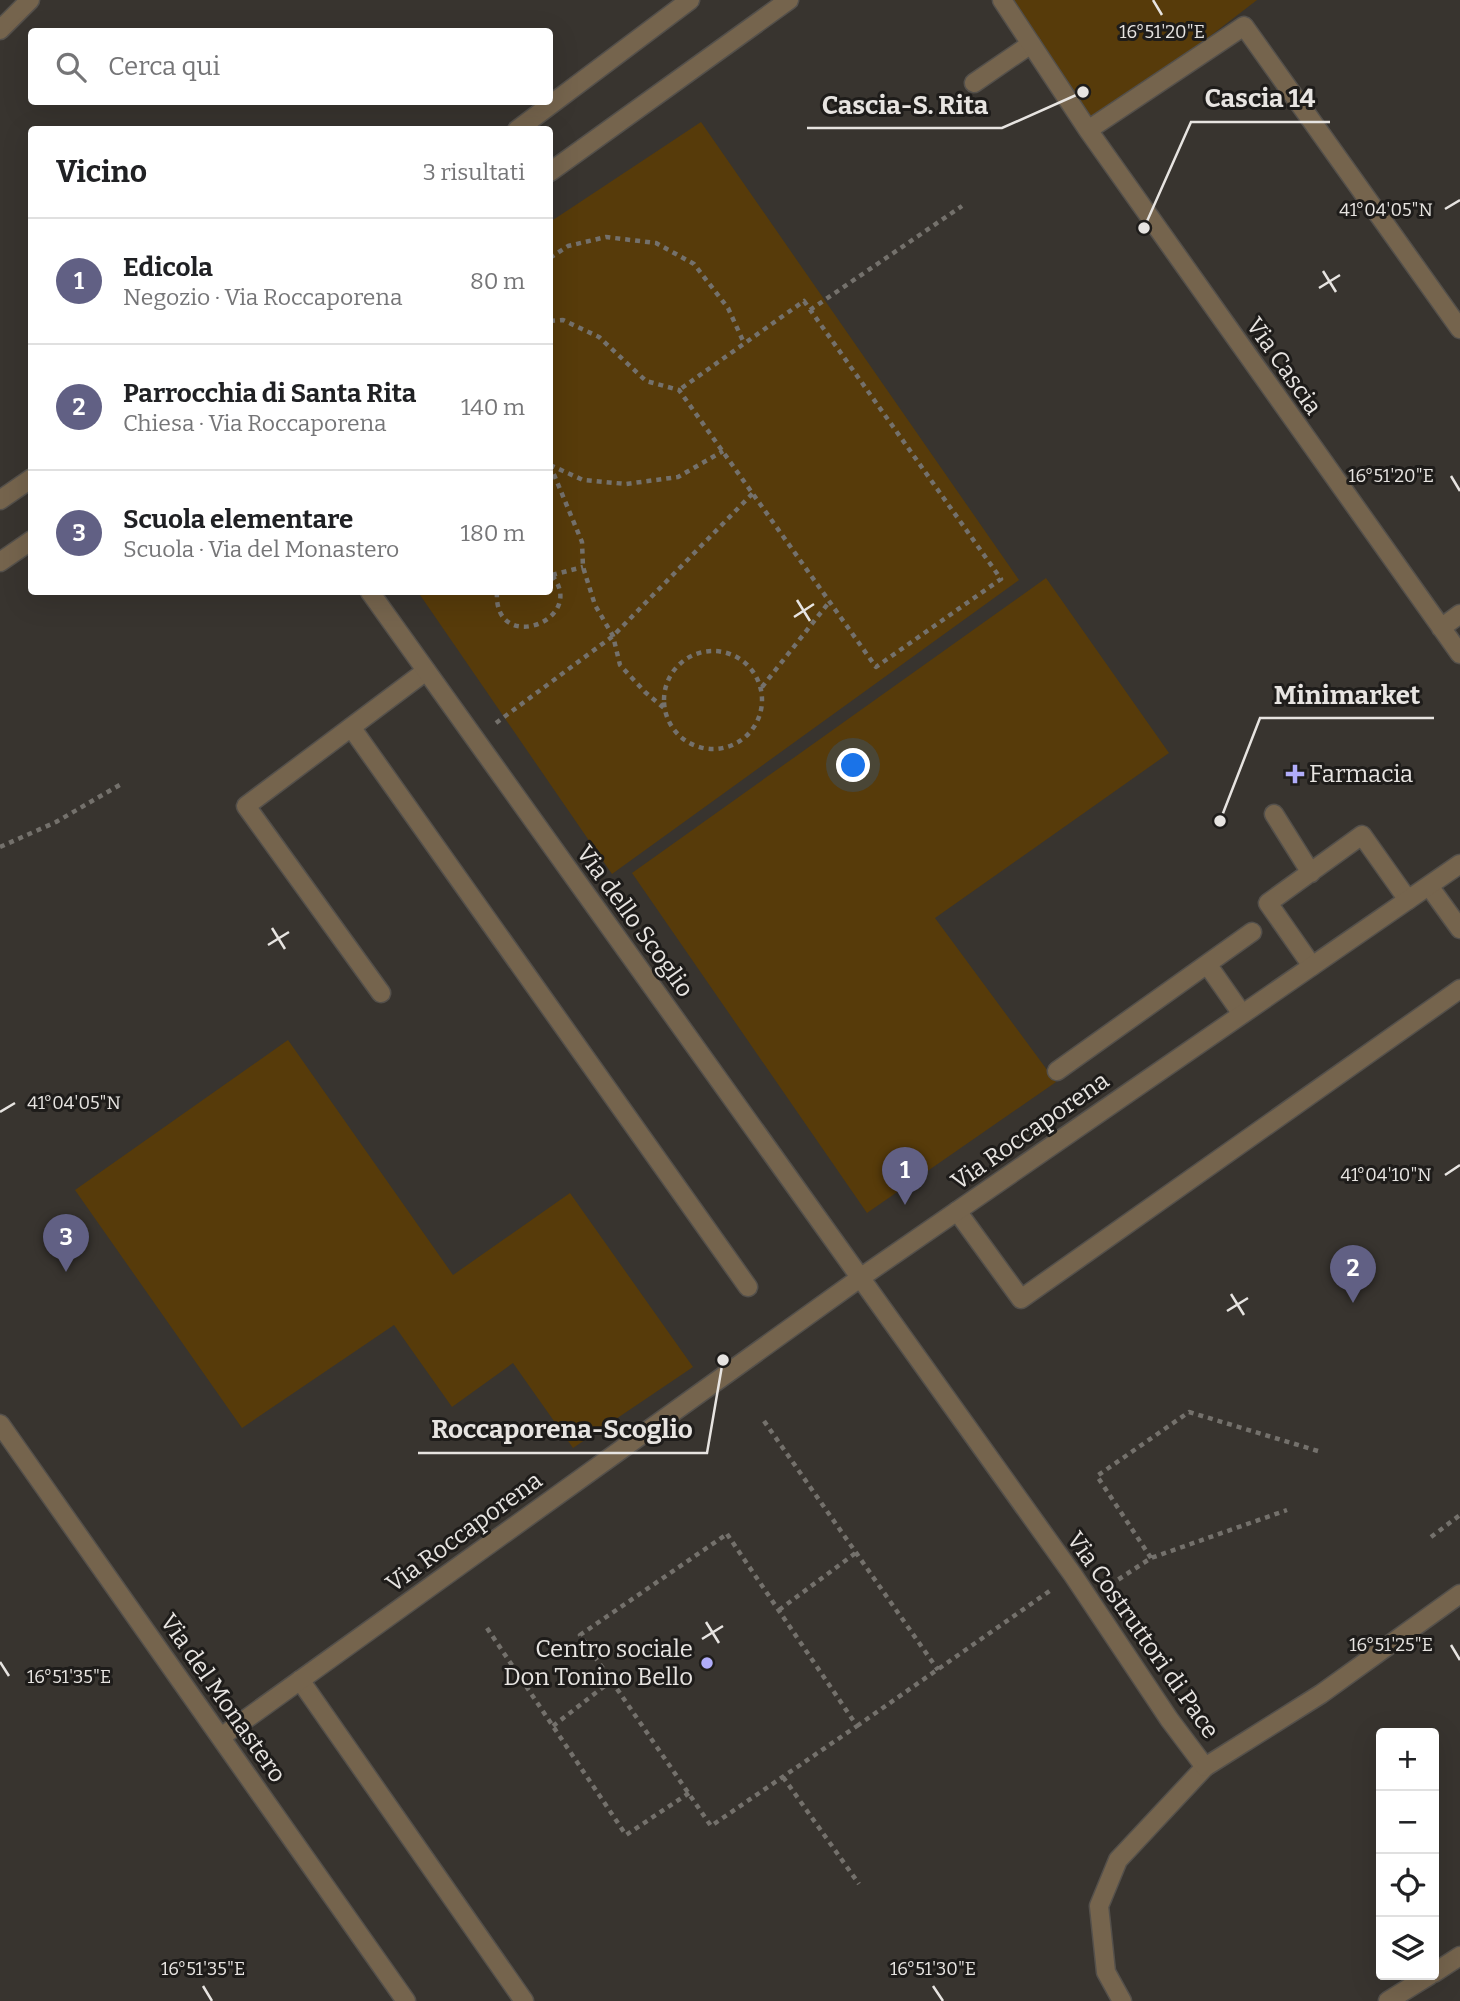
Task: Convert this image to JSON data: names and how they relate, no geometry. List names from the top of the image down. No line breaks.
{"streets":{"street":["Via Cascia","Via dello Scoglio","Via Roccaporena","Via Costruttori di Pace","Via del Monastero"]},"crossings":[["Via dello Scoglio","Via Roccaporena"],["Via dello Scoglio","Via Costruttori di Pace"],["Via Roccaporena","Via Costruttori di Pace"],["Via Roccaporena","Via del Monastero"]],"places":{"other":["Cascia-S. Rita","Cascia 14","Minimarket","Roccaporena-Scoglio","Centro sociale Don Tonino Bello"],"health":["Farmacia"]},"page":{"search":"Cerca qui","heading":["Vicino","3 risultati"],"list":[{"mark":"1","name":"Edicola","note":"Negozio · Via Roccaporena","value":"80 m"},{"mark":"2","name":"Parrocchia di Santa Rita","note":"Chiesa · Via Roccaporena","value":"140 m"},{"mark":"3","name":"Scuola elementare","note":"Scuola · Via del Monastero","value":"180 m"}],"pins":["1","3","2"],"map_buttons":["+","−"]},"coordinates":["16°51'20\"E","41°04'05\"N","41°04'10\"N","16°51'25\"E","16°51'35\"E","16°51'30\"E"]}
